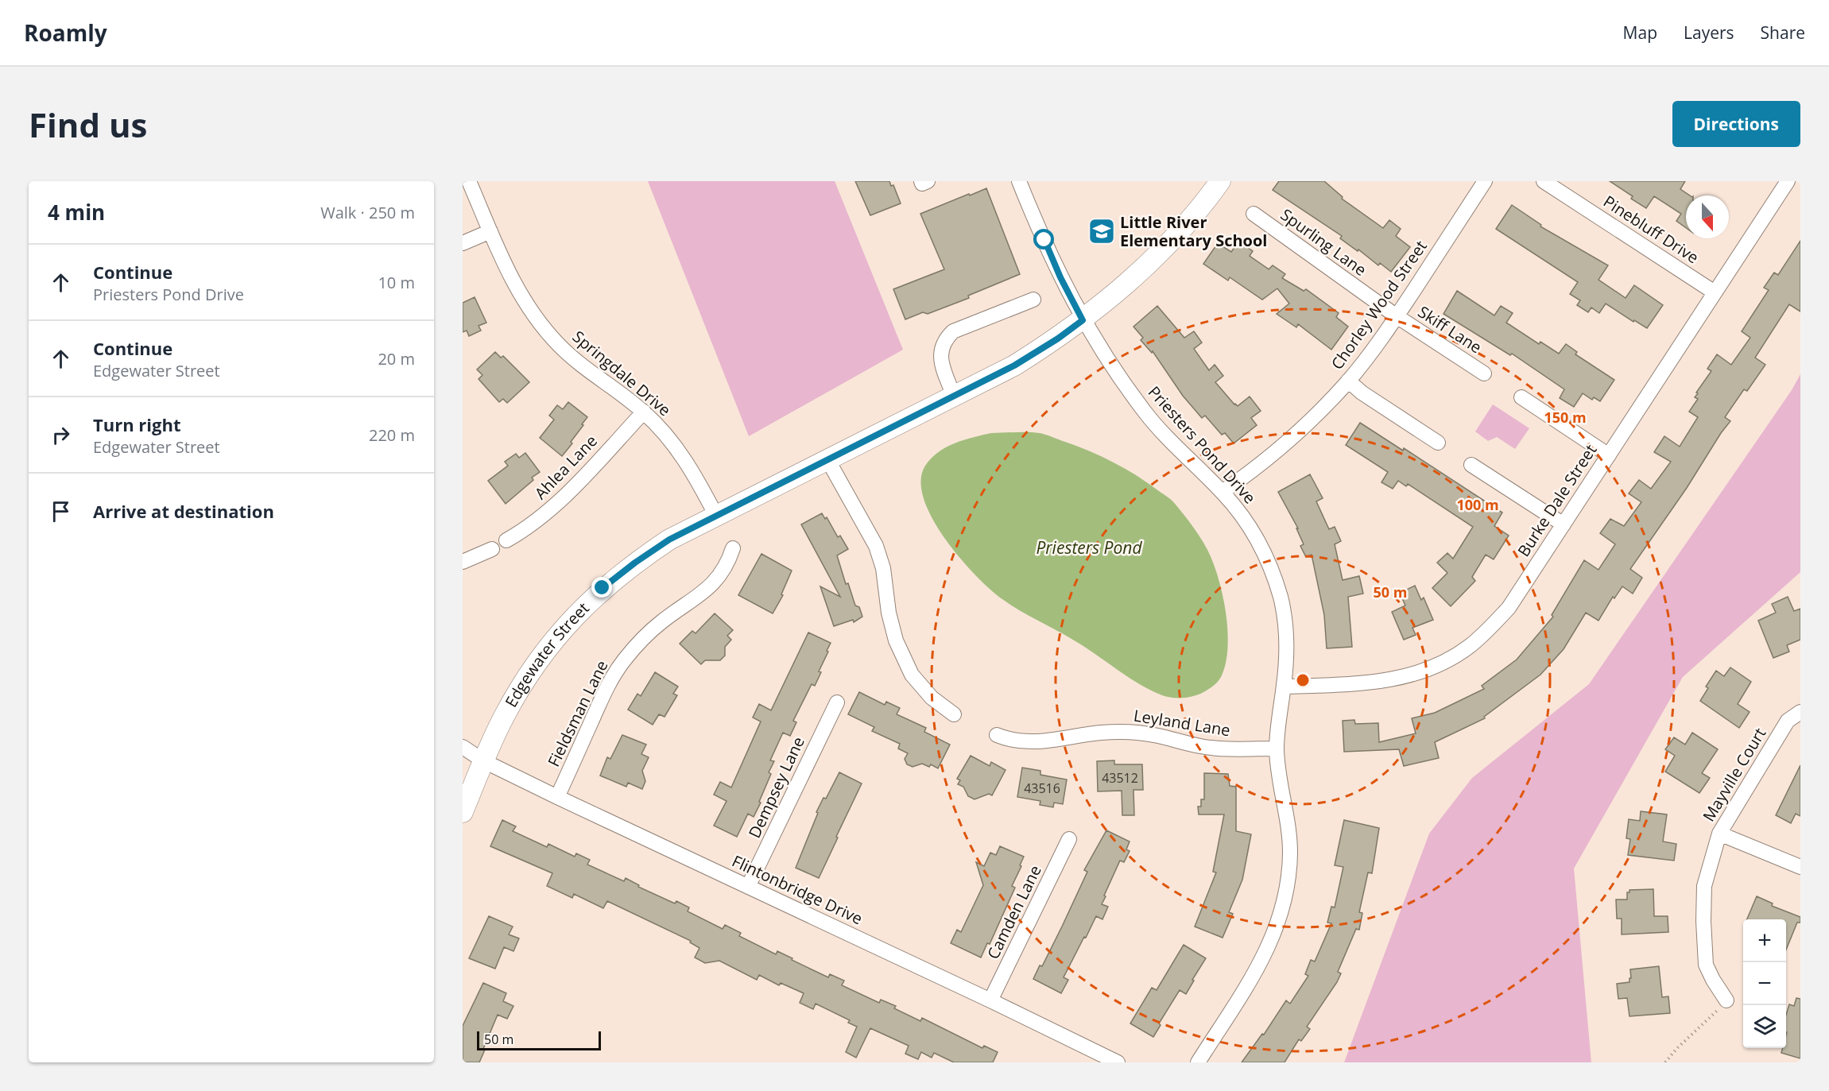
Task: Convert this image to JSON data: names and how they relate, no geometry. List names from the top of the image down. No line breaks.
{"streets":{"street":["Pinebluff Drive","Spurling Lane","Chorley Wood Street","Skiff Lane","Springdale Drive","Priesters Pond Drive","Ahlea Lane","Burke Dale Street","Edgewater Street","Fieldsman Lane","Leyland Lane","Mayville Court","Dempsey Lane","Flintonbridge Drive","Camden Lane"]},"crossings":[["Pinebluff Drive","Burke Dale Street"],["Spurling Lane","Chorley Wood Street"],["Spurling Lane","Skiff Lane"],["Chorley Wood Street","Skiff Lane"],["Chorley Wood Street","Priesters Pond Drive"],["Springdale Drive","Ahlea Lane"],["Springdale Drive","Edgewater Street"],["Priesters Pond Drive","Burke Dale Street"],["Priesters Pond Drive","Edgewater Street"],["Priesters Pond Drive","Leyland Lane"],["Edgewater Street","Flintonbridge Drive"],["Fieldsman Lane","Flintonbridge Drive"],["Dempsey Lane","Flintonbridge Drive"],["Flintonbridge Drive","Camden Lane"]],"water":["Priesters Pond"],"places":{"school or university":["Little River Elementary School"]},"house_numbers":["43512","43516"],"scale_bar":"50 m","north":"bottom","page":{"header":"Roamly","nav":["Map","Layers","Share"],"buttons":"Directions","title":"Find us","heading":["4 min","Walk · 250 m"],"list":[["Continue","Priesters Pond Drive","10 m"],["Continue","Edgewater Street","20 m"],["Turn right","Edgewater Street","220 m"],"Arrive at destination"],"map_buttons":["+","−"],"scale":"50 m"},"rings":["150 m","100 m","50 m"]}
